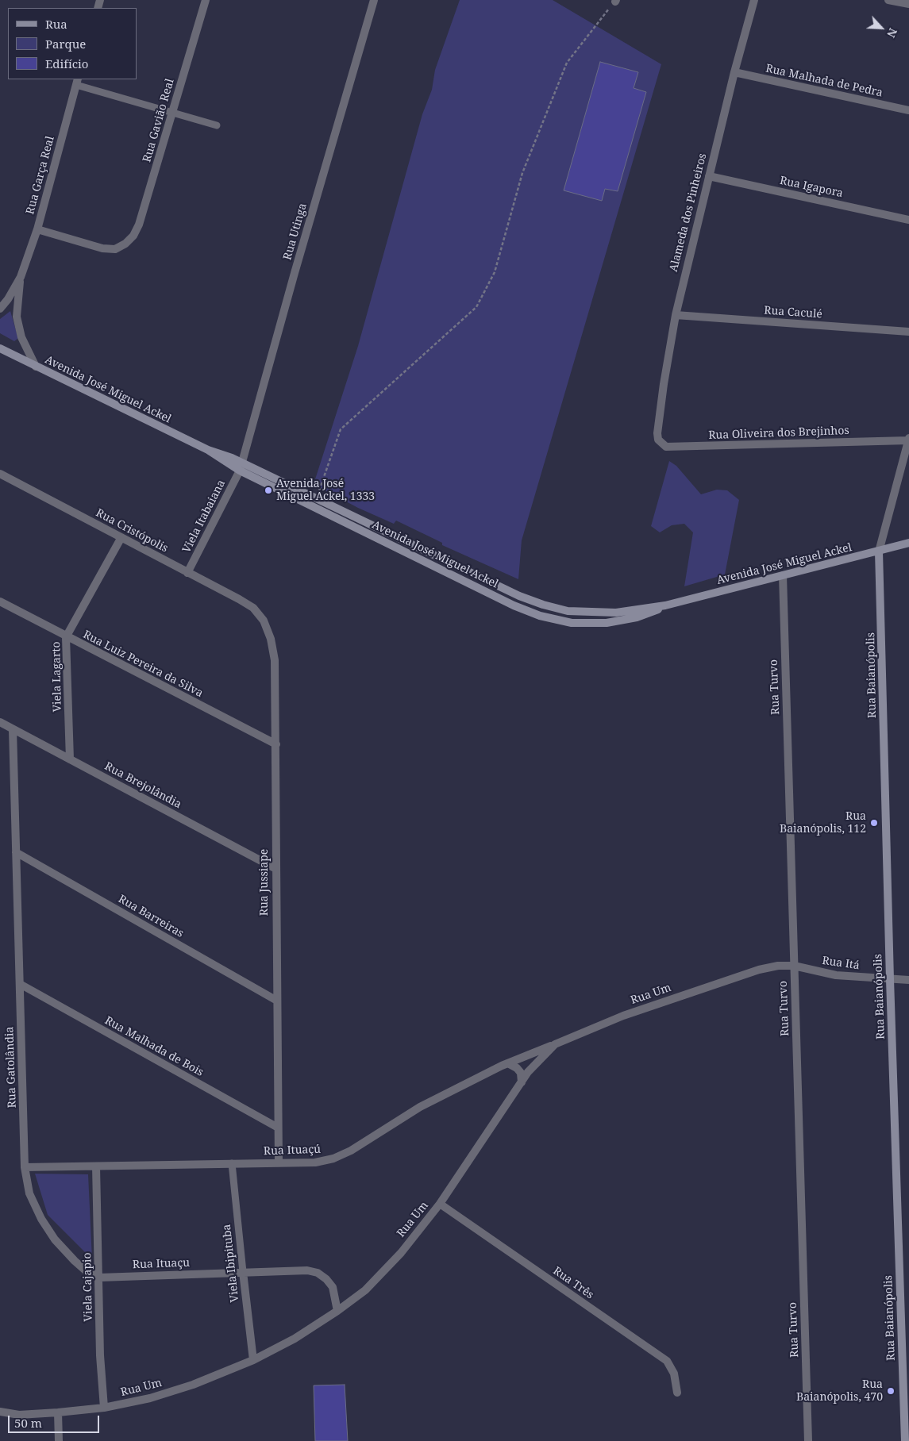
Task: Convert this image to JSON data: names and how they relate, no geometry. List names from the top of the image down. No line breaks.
{"streets":{"street":["Rua Malhada de Pedra","Rua Gavião Real","Rua Garça Real","Rua Igapora","Alameda dos Pinheiros","Rua Utinga","Rua Caculé","Avenida José Miguel Ackel","Rua Oliveira dos Brejinhos","Viela Itabaiana","Rua Cristópolis","Rua Luiz Pereira da Silva","Rua Baianópolis","Viela Lagarto","Rua Turvo","Rua Brejolândia","Rua Jussiape","Rua Barreiras","Rua Itá","Rua Um","Rua Malhada de Bois","Rua Gatolândia","Rua Ituaçú","Viela Ibipituba","Rua Ituaçu","Rua Três","Viela Cajapio"]},"crossings":[["Rua Malhada de Pedra","Alameda dos Pinheiros"],["Rua Gavião Real","Rua Garça Real"],["Rua Igapora","Alameda dos Pinheiros"],["Alameda dos Pinheiros","Rua Caculé"],["Alameda dos Pinheiros","Rua Oliveira dos Brejinhos"],["Rua Utinga","Avenida José Miguel Ackel"],["Rua Utinga","Viela Itabaiana"],["Avenida José Miguel Ackel","Viela Itabaiana"],["Avenida José Miguel Ackel","Rua Baianópolis"],["Avenida José Miguel Ackel","Rua Turvo"],["Viela Itabaiana","Rua Cristópolis"],["Rua Cristópolis","Viela Lagarto"],["Rua Cristópolis","Rua Jussiape"],["Rua Luiz Pereira da Silva","Viela Lagarto"],["Rua Luiz Pereira da Silva","Rua Jussiape"],["Rua Baianópolis","Rua Itá"],["Viela Lagarto","Rua Brejolândia"],["Rua Turvo","Rua Itá"],["Rua Turvo","Rua Um"],["Rua Brejolândia","Rua Jussiape"],["Rua Brejolândia","Rua Gatolândia"],["Rua Jussiape","Rua Barreiras"],["Rua Jussiape","Rua Malhada de Bois"],["Rua Jussiape","Rua Ituaçú"],["Rua Barreiras","Rua Gatolândia"],["Rua Itá","Rua Um"],["Rua Um","Rua Ituaçú"],["Rua Um","Viela Ibipituba"],["Rua Um","Rua Ituaçu"],["Rua Um","Rua Três"],["Rua Um","Viela Cajapio"],["Rua Malhada de Bois","Rua Gatolândia"],["Rua Gatolândia","Rua Ituaçú"],["Rua Ituaçú","Viela Ibipituba"],["Rua Ituaçú","Viela Cajapio"],["Viela Ibipituba","Rua Ituaçu"],["Rua Ituaçu","Viela Cajapio"]],"places":["Avenida José Miguel Ackel, 1333","Rua Baianópolis, 112","Rua Baianópolis, 470"],"legend":["Rua","Parque","Edifício"],"scale_bar":"50 m","north":"bottom right"}
